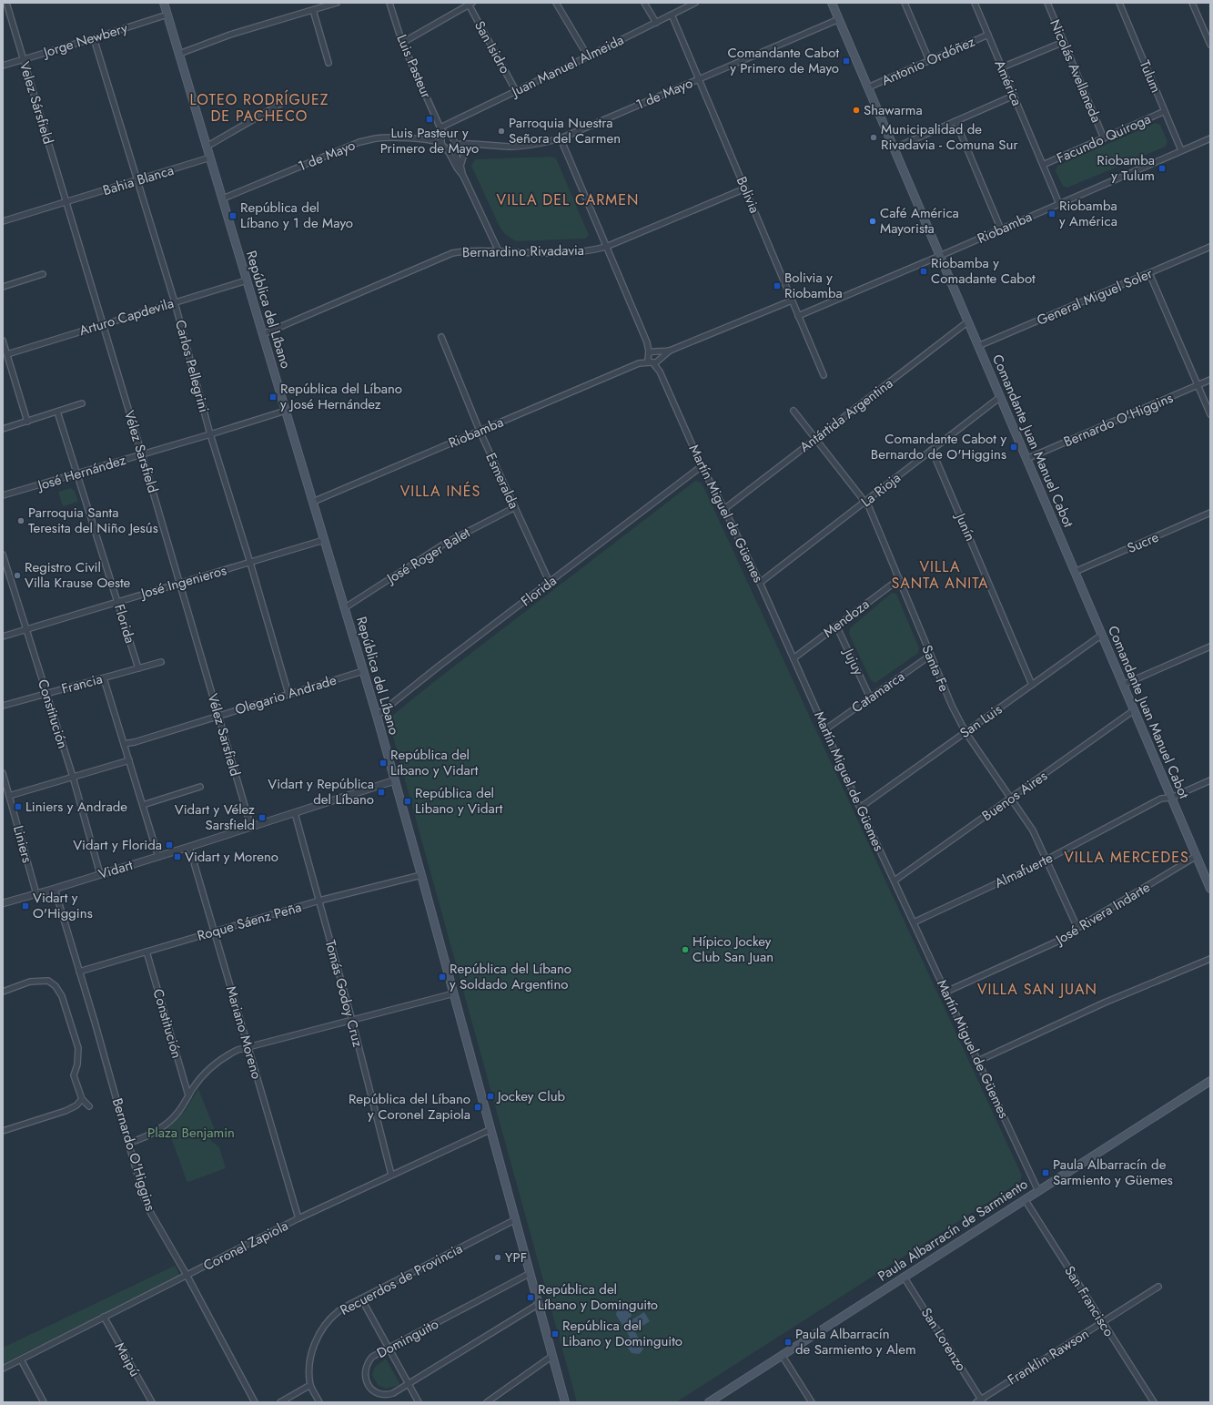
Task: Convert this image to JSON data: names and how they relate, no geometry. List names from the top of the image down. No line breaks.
{"streets":{"main road":["República del Líbano","Comandante Juan Manuel Cabot","Paula Albarracín de Sarmiento"],"street":["Jorge Newbery","San Isidro","Antonio Ordóñez","Juan Manuel Almeida","Luis Pasteur","Nicolás Avellaneda","Tulum","América","1 de Mayo","Velez Sársfield","Facundo Quiroga","Bahia Blanca","Bolivia","Riobamba","Bernardino Rivadavia","General Miguel Soler","Arturo Capdevila","Carlos Pellegrini","Antártida Argentina","Bernardo O'Higgins","Vélez Sarsfield","José Hernández","Esmeralda","La Rioja","Martín Miguel de Güemes","Junín","Sucre","José Roger Balet","José Ingenieros","Florida","Mendoza","Jujuy","Santa Fe","Francia","Catamarca","Olegario Andrade","Constitución","San Luis","Buenos Aires","Liniers","Vidart","Almafuerte","José Rivera Indarte","Roque Sáenz Peña","Tomás Godoy Cruz","Mariano Moreno","Coronel Zapiola","Recuerdos de Provincia","San Francisco","Dominguito","San Lorenzo","Franklin Rawson","Maipú"]},"crossings":[["Jorge Newbery","Velez Sársfield"],["Jorge Newbery","República del Líbano"],["Jorge Newbery","Carlos Pellegrini"],["San Isidro","Juan Manuel Almeida"],["Antonio Ordóñez","América"],["Antonio Ordóñez","Comandante Juan Manuel Cabot"],["Juan Manuel Almeida","Luis Pasteur"],["Juan Manuel Almeida","Bolivia"],["Luis Pasteur","1 de Mayo"],["Nicolás Avellaneda","Facundo Quiroga"],["Tulum","Facundo Quiroga"],["Tulum","Riobamba"],["América","Facundo Quiroga"],["América","Riobamba"],["1 de Mayo","Bolivia"],["1 de Mayo","República del Líbano"],["1 de Mayo","Comandante Juan Manuel Cabot"],["Velez Sársfield","Bahia Blanca"],["Velez Sársfield","Vélez Sarsfield"],["Bahia Blanca","República del Líbano"],["Bahia Blanca","Carlos Pellegrini"],["Bahia Blanca","Vélez Sarsfield"],["Bolivia","Riobamba"],["Bolivia","Bernardino Rivadavia"],["Riobamba","República del Líbano"],["Riobamba","Comandante Juan Manuel Cabot"],["Riobamba","Esmeralda"],["Riobamba","Martín Miguel de Güemes"],["Bernardino Rivadavia","República del Líbano"],["General Miguel Soler","Comandante Juan Manuel Cabot"],["República del Líbano","Arturo Capdevila"],["República del Líbano","José Hernández"],["República del Líbano","José Roger Balet"],["República del Líbano","José Ingenieros"],["República del Líbano","Florida"],["República del Líbano","Olegario Andrade"],["República del Líbano","Vidart"],["República del Líbano","Roque Sáenz Peña"],["República del Líbano","Coronel Zapiola"],["República del Líbano","Recuerdos de Provincia"],["República del Líbano","Dominguito"],["Arturo Capdevila","Carlos Pellegrini"],["Arturo Capdevila","Vélez Sarsfield"],["Carlos Pellegrini","José Hernández"],["Carlos Pellegrini","José Ingenieros"],["Carlos Pellegrini","Olegario Andrade"],["Antártida Argentina","Comandante Juan Manuel Cabot"],["Antártida Argentina","Martín Miguel de Güemes"],["Antártida Argentina","Santa Fe"],["Bernardo O'Higgins","Comandante Juan Manuel Cabot"],["Bernardo O'Higgins","Vidart"],["Bernardo O'Higgins","Roque Sáenz Peña"],["Bernardo O'Higgins","Coronel Zapiola"],["Comandante Juan Manuel Cabot","La Rioja"],["Comandante Juan Manuel Cabot","Sucre"],["Comandante Juan Manuel Cabot","San Luis"],["Comandante Juan Manuel Cabot","Buenos Aires"],["Comandante Juan Manuel Cabot","Almafuerte"],["Comandante Juan Manuel Cabot","José Rivera Indarte"],["Vélez Sarsfield","José Hernández"],["Vélez Sarsfield","José Ingenieros"],["Vélez Sarsfield","Olegario Andrade"],["Vélez Sarsfield","Vidart"],["José Hernández","Florida"],["Esmeralda","José Roger Balet"],["Esmeralda","Florida"],["La Rioja","Martín Miguel de Güemes"],["La Rioja","Junín"],["La Rioja","Santa Fe"],["Martín Miguel de Güemes","Florida"],["Martín Miguel de Güemes","Mendoza"],["Martín Miguel de Güemes","Catamarca"],["Martín Miguel de Güemes","San Luis"],["Martín Miguel de Güemes","Buenos Aires"],["Martín Miguel de Güemes","Almafuerte"],["Martín Miguel de Güemes","José Rivera Indarte"],["Martín Miguel de Güemes","Paula Albarracín de Sarmiento"],["Junín","San Luis"],["José Ingenieros","Florida"],["José Ingenieros","Constitución"],["Florida","Francia"],["Mendoza","Jujuy"],["Mendoza","Santa Fe"],["Jujuy","Catamarca"],["Santa Fe","Catamarca"],["Santa Fe","San Luis"],["Santa Fe","Buenos Aires"],["Santa Fe","Almafuerte"],["Santa Fe","José Rivera Indarte"],["Francia","Constitución"],["Constitución","Vidart"],["Constitución","Roque Sáenz Peña"],["Liniers","Vidart"],["Vidart","Tomás Godoy Cruz"],["Vidart","Mariano Moreno"],["Roque Sáenz Peña","Tomás Godoy Cruz"],["Roque Sáenz Peña","Mariano Moreno"],["Tomás Godoy Cruz","Coronel Zapiola"],["Mariano Moreno","Coronel Zapiola"],["Paula Albarracín de Sarmiento","San Francisco"],["Paula Albarracín de Sarmiento","San Lorenzo"],["Coronel Zapiola","Maipú"],["San Francisco","Franklin Rawson"],["San Lorenzo","Franklin Rawson"]],"districts":["LOTEO RODRÍGUEZ DE PACHECO","VILLA DEL CARMEN","VILLA INÉS","VILLA SANTA ANITA","VILLA MERCEDES","VILLA SAN JUAN"],"parks":["Plaza Benjamin"],"places":{"transit":["Comandante Cabot y Primero de Mayo","Luis Pasteur y Primero de Mayo","Riobamba y Tulum","Riobamba y América","República del Líbano y 1 de Mayo","Riobamba y Comadante Cabot","Bolivia y Riobamba","República del Líbano y José Hernández","Comandante Cabot y Bernardo de O'Higgins","República del Líbano y Vidart","Vidart y República del Líbano","República del Libano y Vidart","Liniers y Andrade","Vidart y Vélez Sarsfield","Vidart y Florida","Vidart y Moreno","Vidart y O'Higgins","República del Líbano y Soldado Argentino","Jockey Club","República del Líbano y Coronel Zapiola","Paula Albarracín de Sarmiento y Güemes","República del Líbano y Dominguito","República del Libano y Dominguito","Paula Albarracín de Sarmiento y Alem"],"other":["Shawarma","Parroquia Nuestra Señora del Carmen","Municipalidad de Rivadavia - Comuna Sur","Café América Mayorista","Parroquia Santa Teresita del Niño Jesús","Registro Civil Villa Krause Oeste","Hípico Jockey Club San Juan","YPF"]}}
